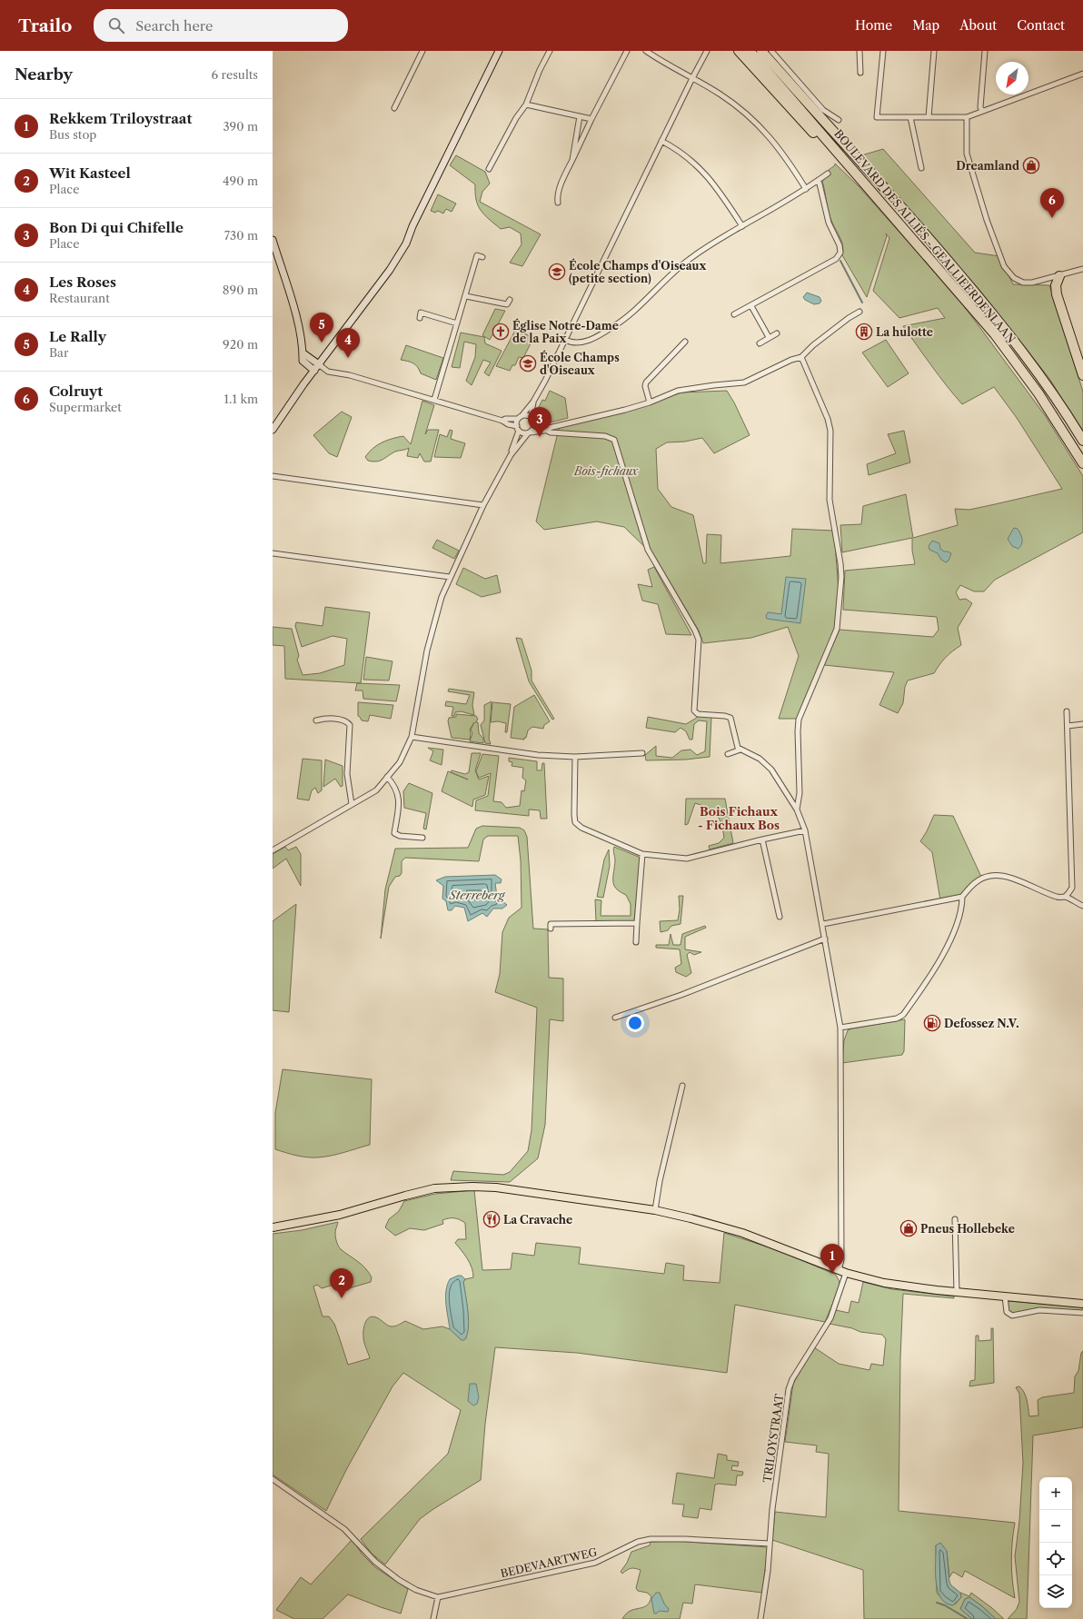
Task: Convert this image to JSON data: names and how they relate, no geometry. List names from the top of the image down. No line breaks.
{"streets":{"highway":["BOULEVARD DES ALLIÉS - GEALLIEERDENLAAN"],"street":["TRILOYSTRAAT","BEDEVAARTWEG"]},"crossings":[["TRILOYSTRAAT","BEDEVAARTWEG"]],"districts":["Bois Fichaux - Fichaux Bos"],"water":["Sterreberg"],"parks":["Bois-fichaux"],"places":{"shop":["Dreamland","Pneus Hollebeke"],"school or university":["École Champs d'Oiseaux (petite section)","École Champs d'Oiseaux"],"church":["Église Notre-Dame de la Paix"],"building":["La hulotte"],"fuel station":["Defossez N.V."],"restaurant":["La Cravache"]},"north":"bottom left","page":{"header":"Trailo","search":"Search here","nav":["Home","Map","About","Contact"],"heading":["Nearby","6 results"],"list":[{"mark":"1","name":"Rekkem Triloystraat","note":"Bus stop","value":"390 m"},{"mark":"2","name":"Wit Kasteel","note":"Place","value":"490 m"},{"mark":"3","name":"Bon Di qui Chifelle","note":"Place","value":"730 m"},{"mark":"4","name":"Les Roses","note":"Restaurant","value":"890 m"},{"mark":"5","name":"Le Rally","note":"Bar","value":"920 m"},{"mark":"6","name":"Colruyt","note":"Supermarket","value":"1.1 km"}],"pins":["6","5","4","3","1","2"],"map_buttons":["+","−"]}}
